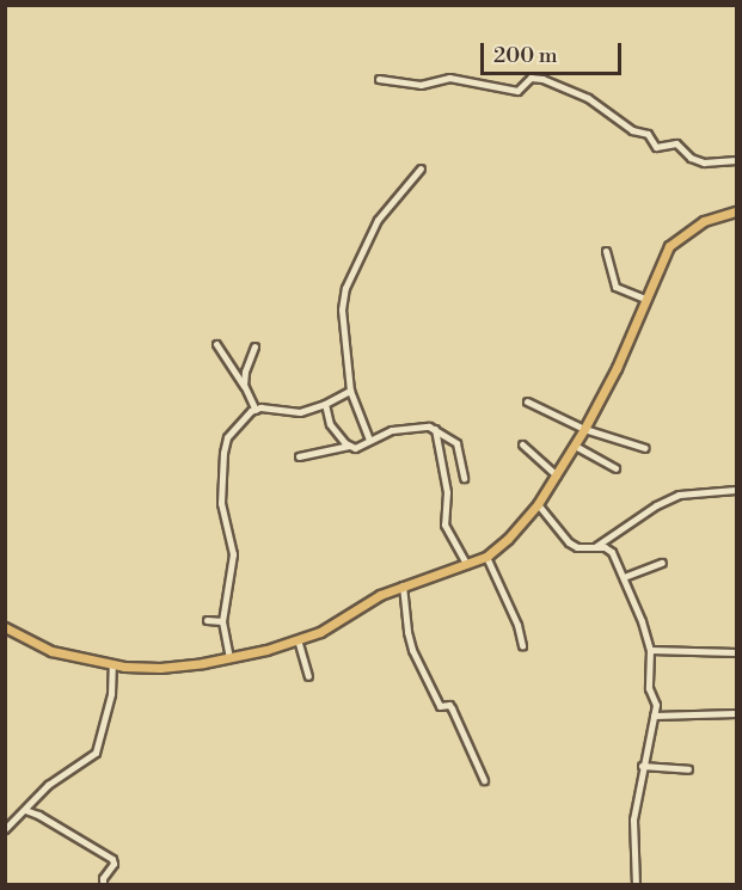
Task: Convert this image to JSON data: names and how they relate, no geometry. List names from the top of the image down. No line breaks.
{"scale_bar":"200 m"}
